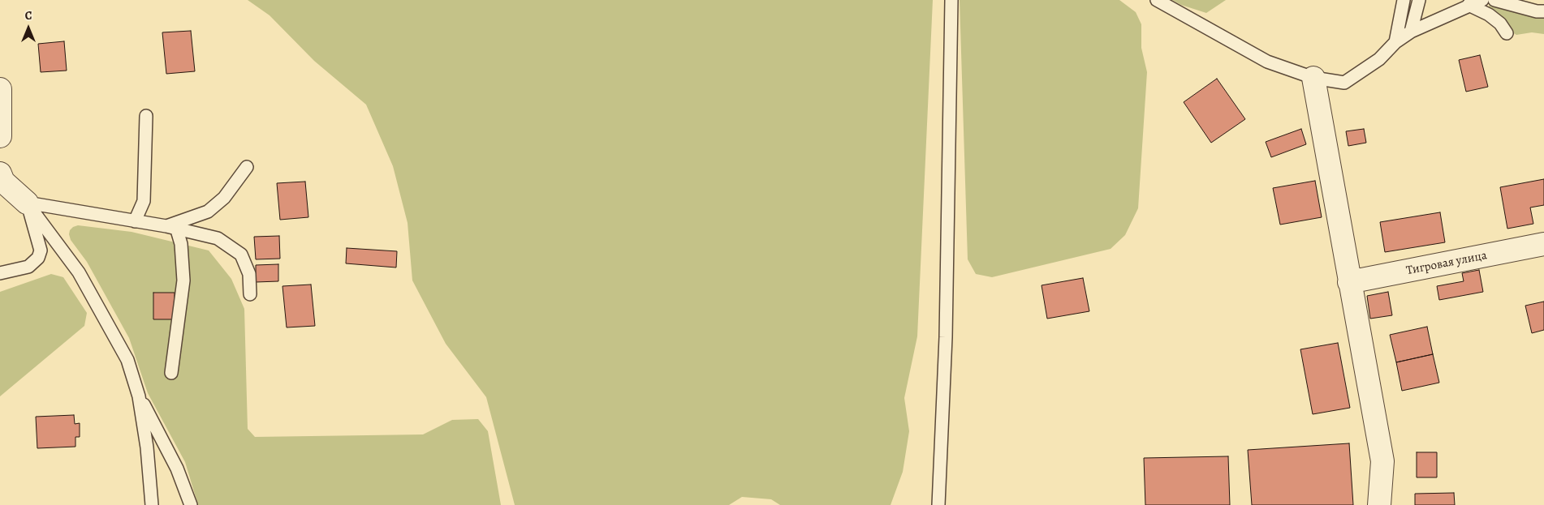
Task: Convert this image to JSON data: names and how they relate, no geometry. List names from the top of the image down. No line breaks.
{"streets":{"street":["Тигровая улица"]},"north":"top"}
